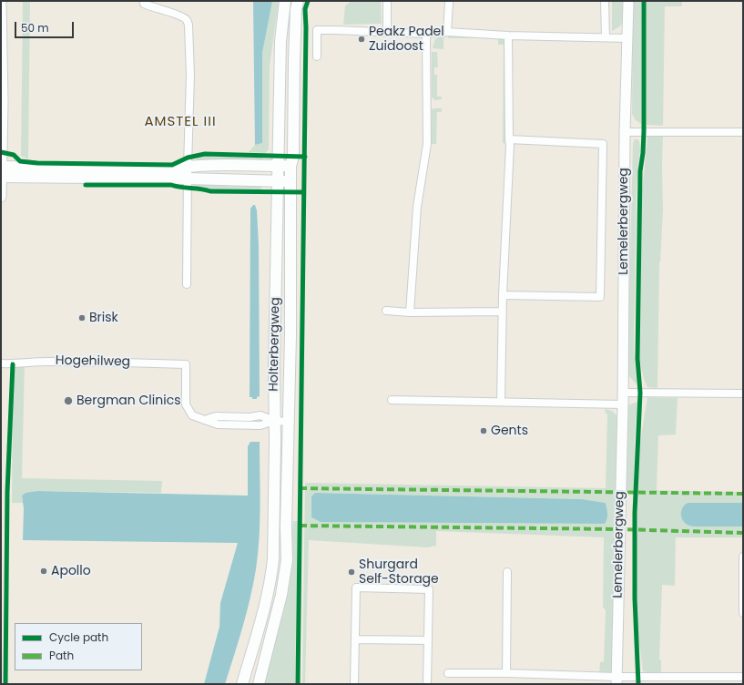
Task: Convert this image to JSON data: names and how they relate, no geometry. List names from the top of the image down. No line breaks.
{"streets":{"main road":["Holterbergweg"],"street":["Lemelerbergweg","Hogehilweg"]},"crossings":[["Holterbergweg","Hogehilweg"]],"districts":["AMSTEL III"],"places":["Peakz Padel Zuidoost","Brisk","Bergman Clinics","Gents","Apollo","Shurgard Self-Storage"],"legend":["Cycle path","Path"],"scale_bar":"50 m"}
